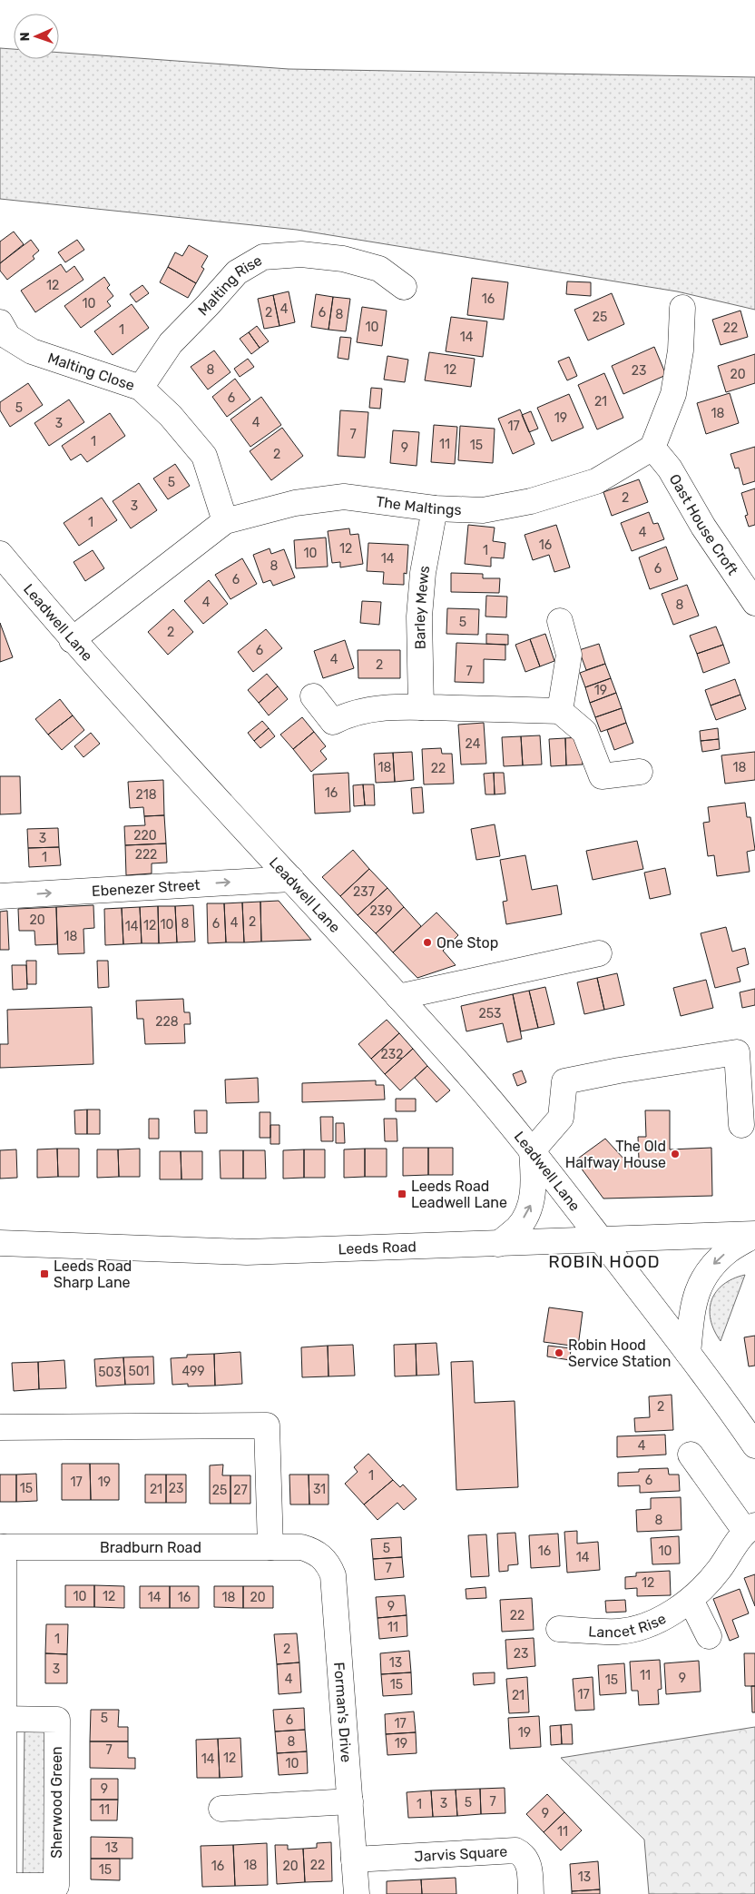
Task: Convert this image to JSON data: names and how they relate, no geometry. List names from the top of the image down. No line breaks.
{"streets":{"street":["Malting Rise","Malting Close","The Maltings","Oast House Croft","Barley Mews","Leadwell Lane","Ebenezer Street","Leeds Road","Bradburn Road","Lancet Rise","Forman's Drive","Sherwood Green","Jarvis Square"]},"crossings":[["Malting Rise","Malting Close"],["Malting Close","The Maltings"],["The Maltings","Oast House Croft"],["The Maltings","Barley Mews"],["The Maltings","Leadwell Lane"],["Leadwell Lane","Ebenezer Street"],["Leadwell Lane","Leeds Road"],["Bradburn Road","Forman's Drive"],["Bradburn Road","Sherwood Green"],["Forman's Drive","Jarvis Square"]],"one_way":["Ebenezer Street"],"districts":["ROBIN HOOD"],"places":{"other":["One Stop","The Old Halfway House","Robin Hood Service Station"],"transit":["Leeds Road Leadwell Lane","Leeds Road Sharp Lane"]},"house_numbers":["12","16","10","4","2","6","8","25","10","22","1","14","8","12","23","20","6","21","5","18","19","4","3","17","7","1","11","15","9","2","5","2","3","1","4","16","12","1","10","14","8","6","6","4","8","5","2","6","4","2","7","19","24","18","18","22","16","218","220","3","222","1","237","239","20","2","4","8","6","10","12","14","18","253","228","232","501","499","503","2","4","1","6","17","19","15","23","21","31","25","27","8","5","16","10","14","7","12","10","12","14","16","18","20","9","22","11","1","2","23","13","3","11","9","4","15","15","17","21","5","6","17","19","8","19","7","12","14","10","9","7","5","3","1","11","9","11","13","18","22","16","20","15","13"],"north":"left"}
